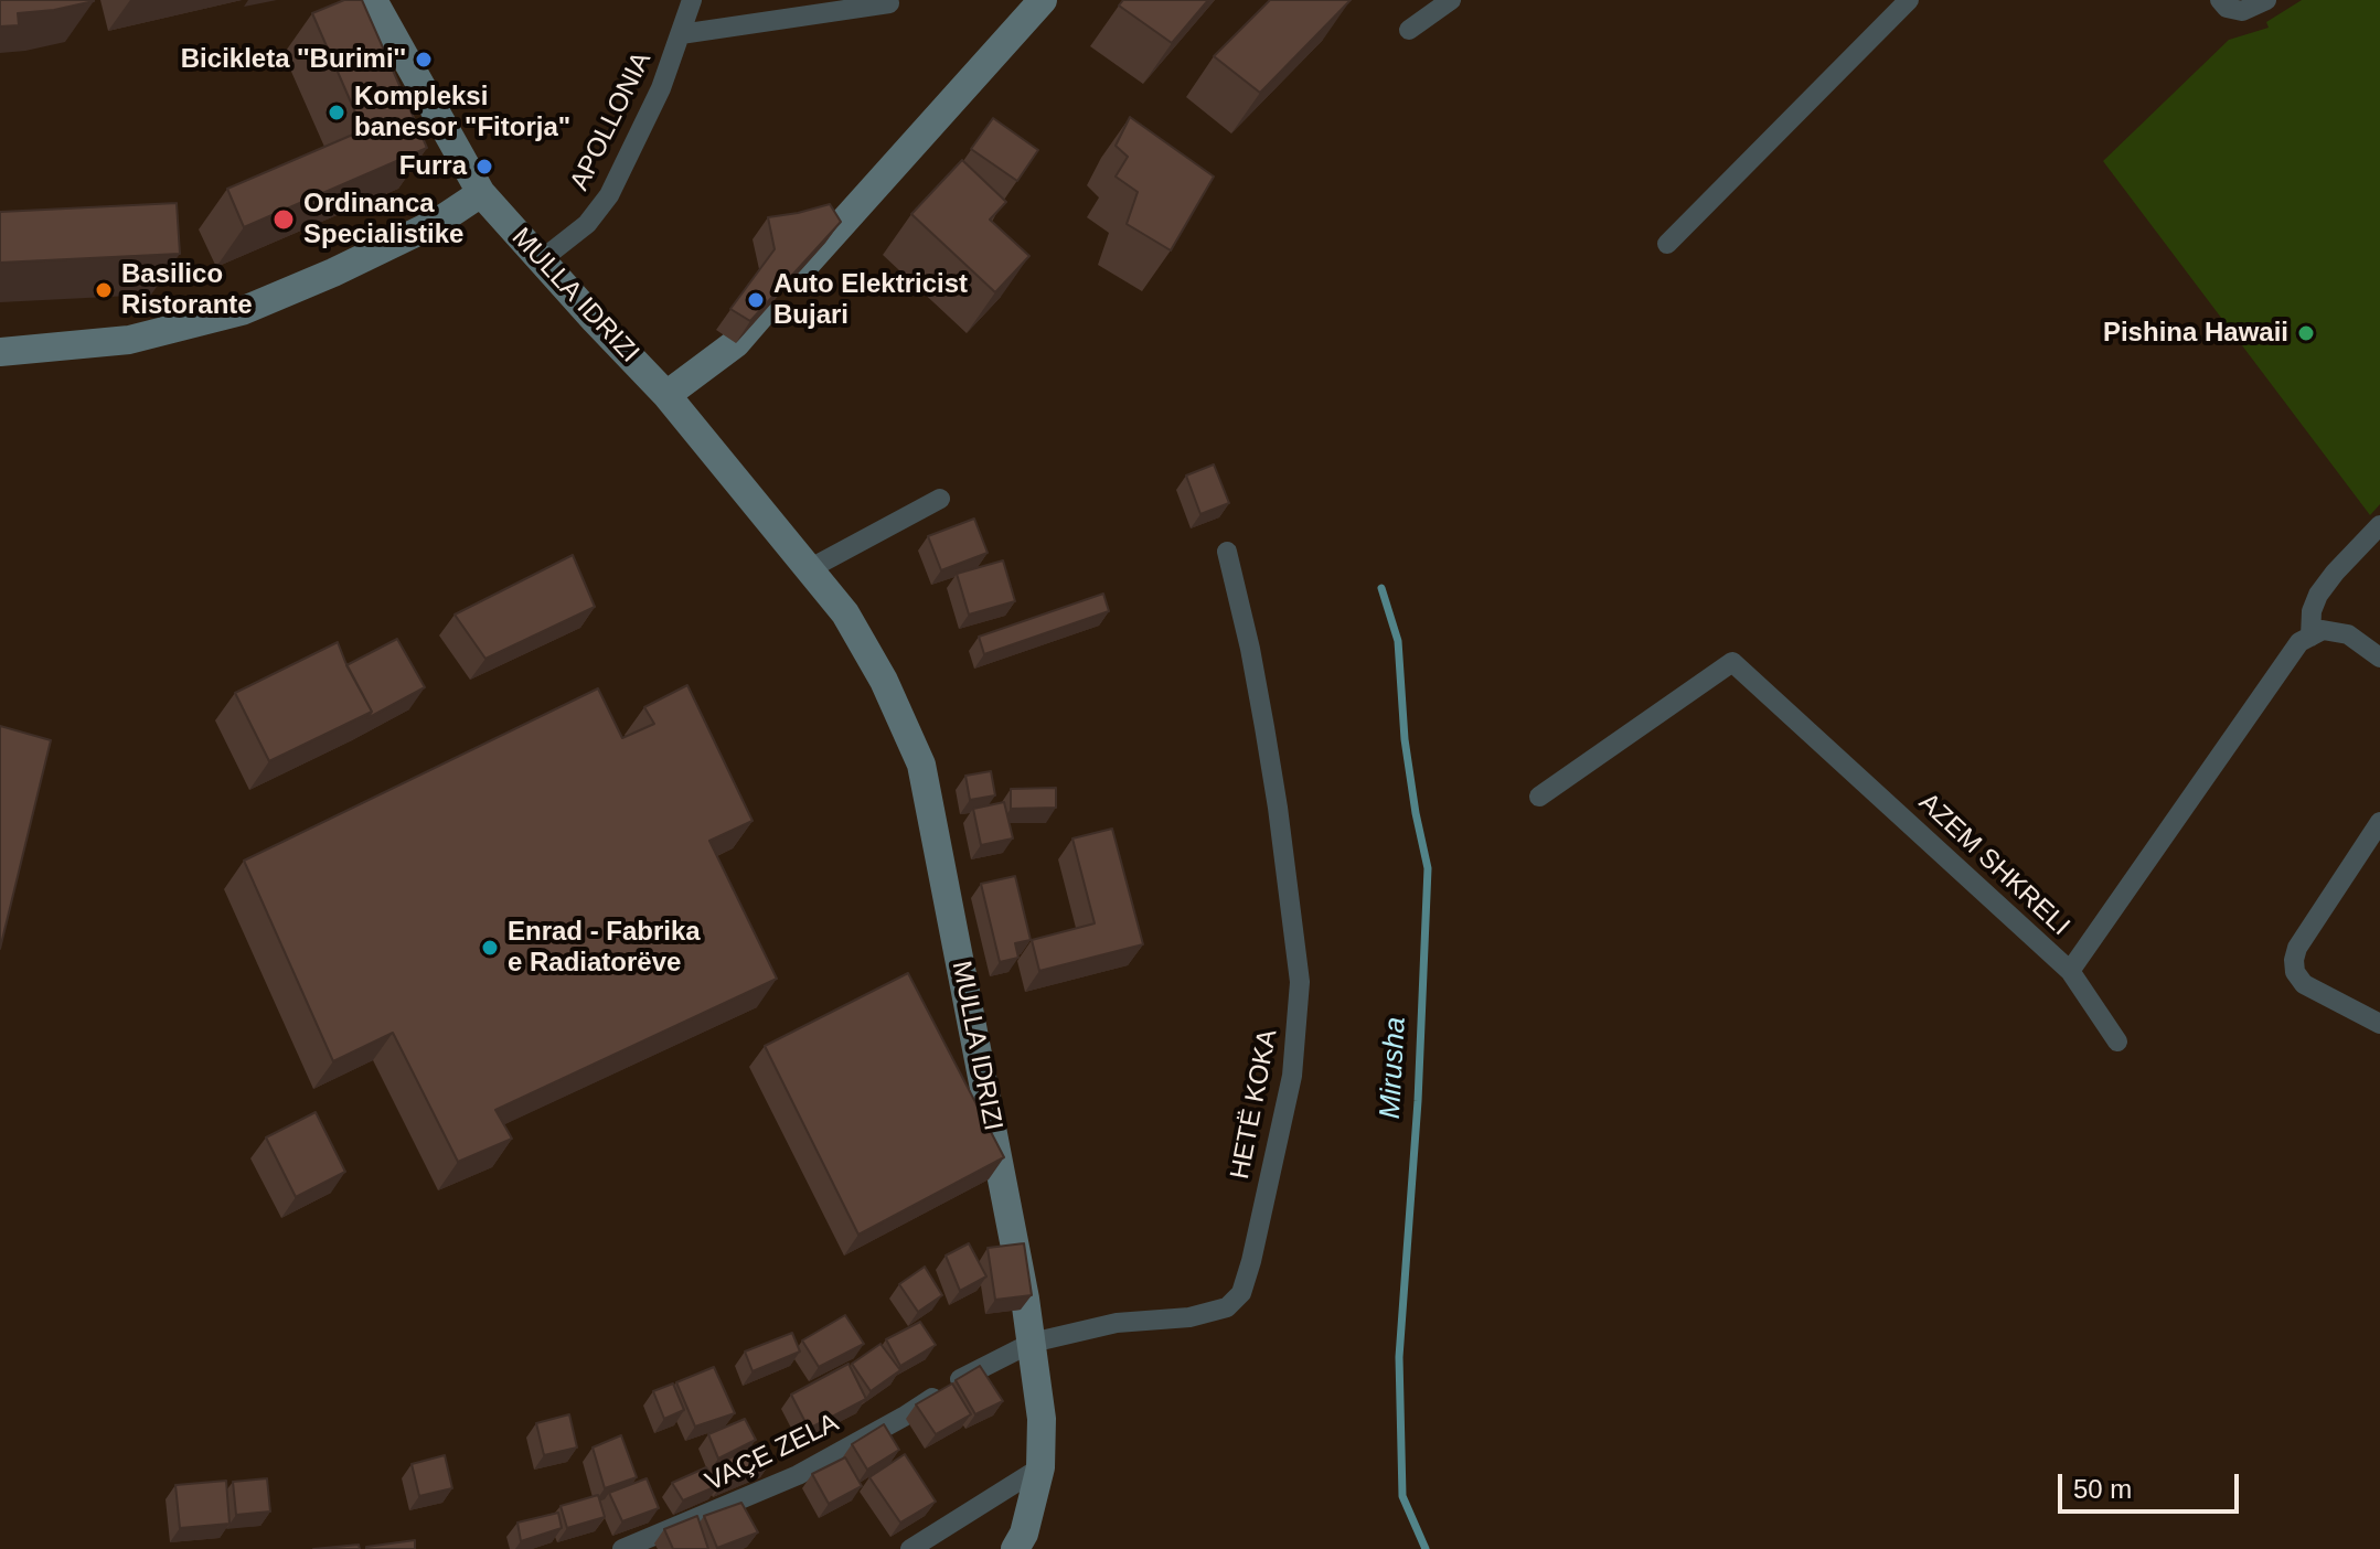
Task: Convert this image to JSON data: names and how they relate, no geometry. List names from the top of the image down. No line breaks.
{"streets":{"street":["APOLLONIA","MULLA IDRIZI","AZEM SHKRELI","HETË KOKA","VAÇE ZELA"]},"crossings":[["APOLLONIA","MULLA IDRIZI"],["MULLA IDRIZI","HETË KOKA"],["MULLA IDRIZI","VAÇE ZELA"],["HETË KOKA","VAÇE ZELA"]],"water":["Mirusha"],"places":["Bicikleta ''Burimi''","Kompleksi banesor \"Fitorja\"","Furra","Ordinanca Specialistike","Basilico Ristorante","Auto Elektricist Bujari","Pishina Hawaii","Enrad - Fabrika e Radiatorëve"],"scale_bar":"50 m"}
